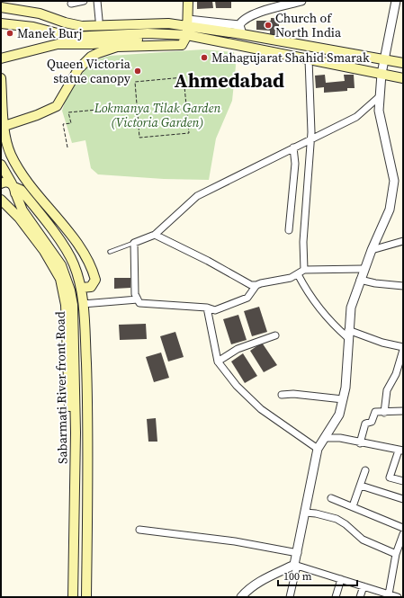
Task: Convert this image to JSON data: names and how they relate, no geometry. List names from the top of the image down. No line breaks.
{"streets":{"main road":["Sabarmati River front Road"]},"districts":["Ahmedabad"],"parks":["Lokmanya Tilak Garden (Victoria Garden)"],"places":["Church of North India","Manek Burj","Mahagujarat Shahid Smarak","Queen Victoria statue canopy"],"scale_bar":"100 m"}
